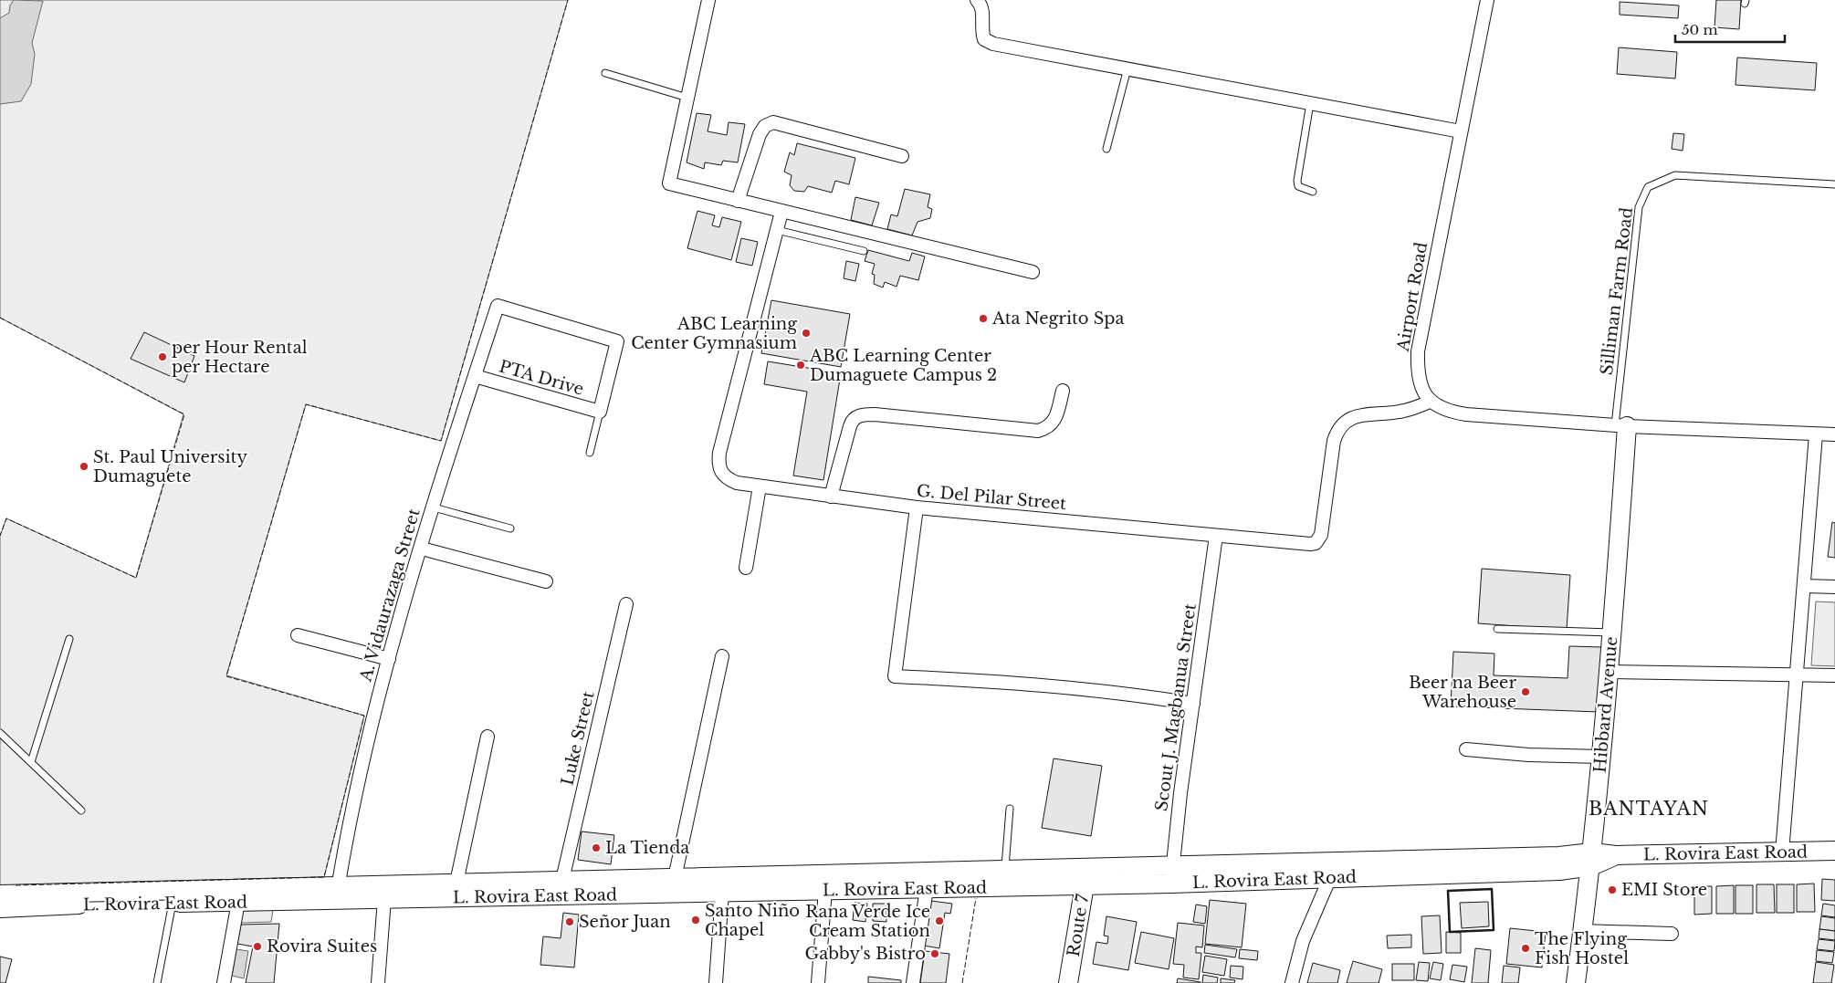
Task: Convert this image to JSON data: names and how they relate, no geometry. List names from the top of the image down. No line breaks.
{"streets":{"main road":["Hibbard Avenue","L. Rovira East Road","Route 7"],"street":["Airport Road","PTA Drive","G. Del Pilar Street","A. Vidaurazaga Street","Scout J. Magbanua Street","Luke Street"],"lane":["Silliman Farm Road"]},"crossings":[["Silliman Farm Road","Hibbard Avenue"],["Airport Road","G. Del Pilar Street"],["PTA Drive","A. Vidaurazaga Street"],["G. Del Pilar Street","Scout J. Magbanua Street"],["A. Vidaurazaga Street","L. Rovira East Road"],["Hibbard Avenue","L. Rovira East Road"],["Scout J. Magbanua Street","L. Rovira East Road"],["Luke Street","L. Rovira East Road"],["L. Rovira East Road","Route 7"]],"districts":["BANTAYAN"],"places":["Ata Negrito Spa","ABC Learning Center Gymnasium","per Hour Rental per Hectare","ABC Learning Center Dumaguete Campus 2","St. Paul University Dumaguete","Beer na Beer Warehouse","La Tienda","EMI Store","Santo Niño Chapel","Rana Verde Ice Cream Station","Señor Juan","Rovira Suites","The Flying Fish Hostel","Gabby's Bistro"],"scale_bar":"50 m"}
